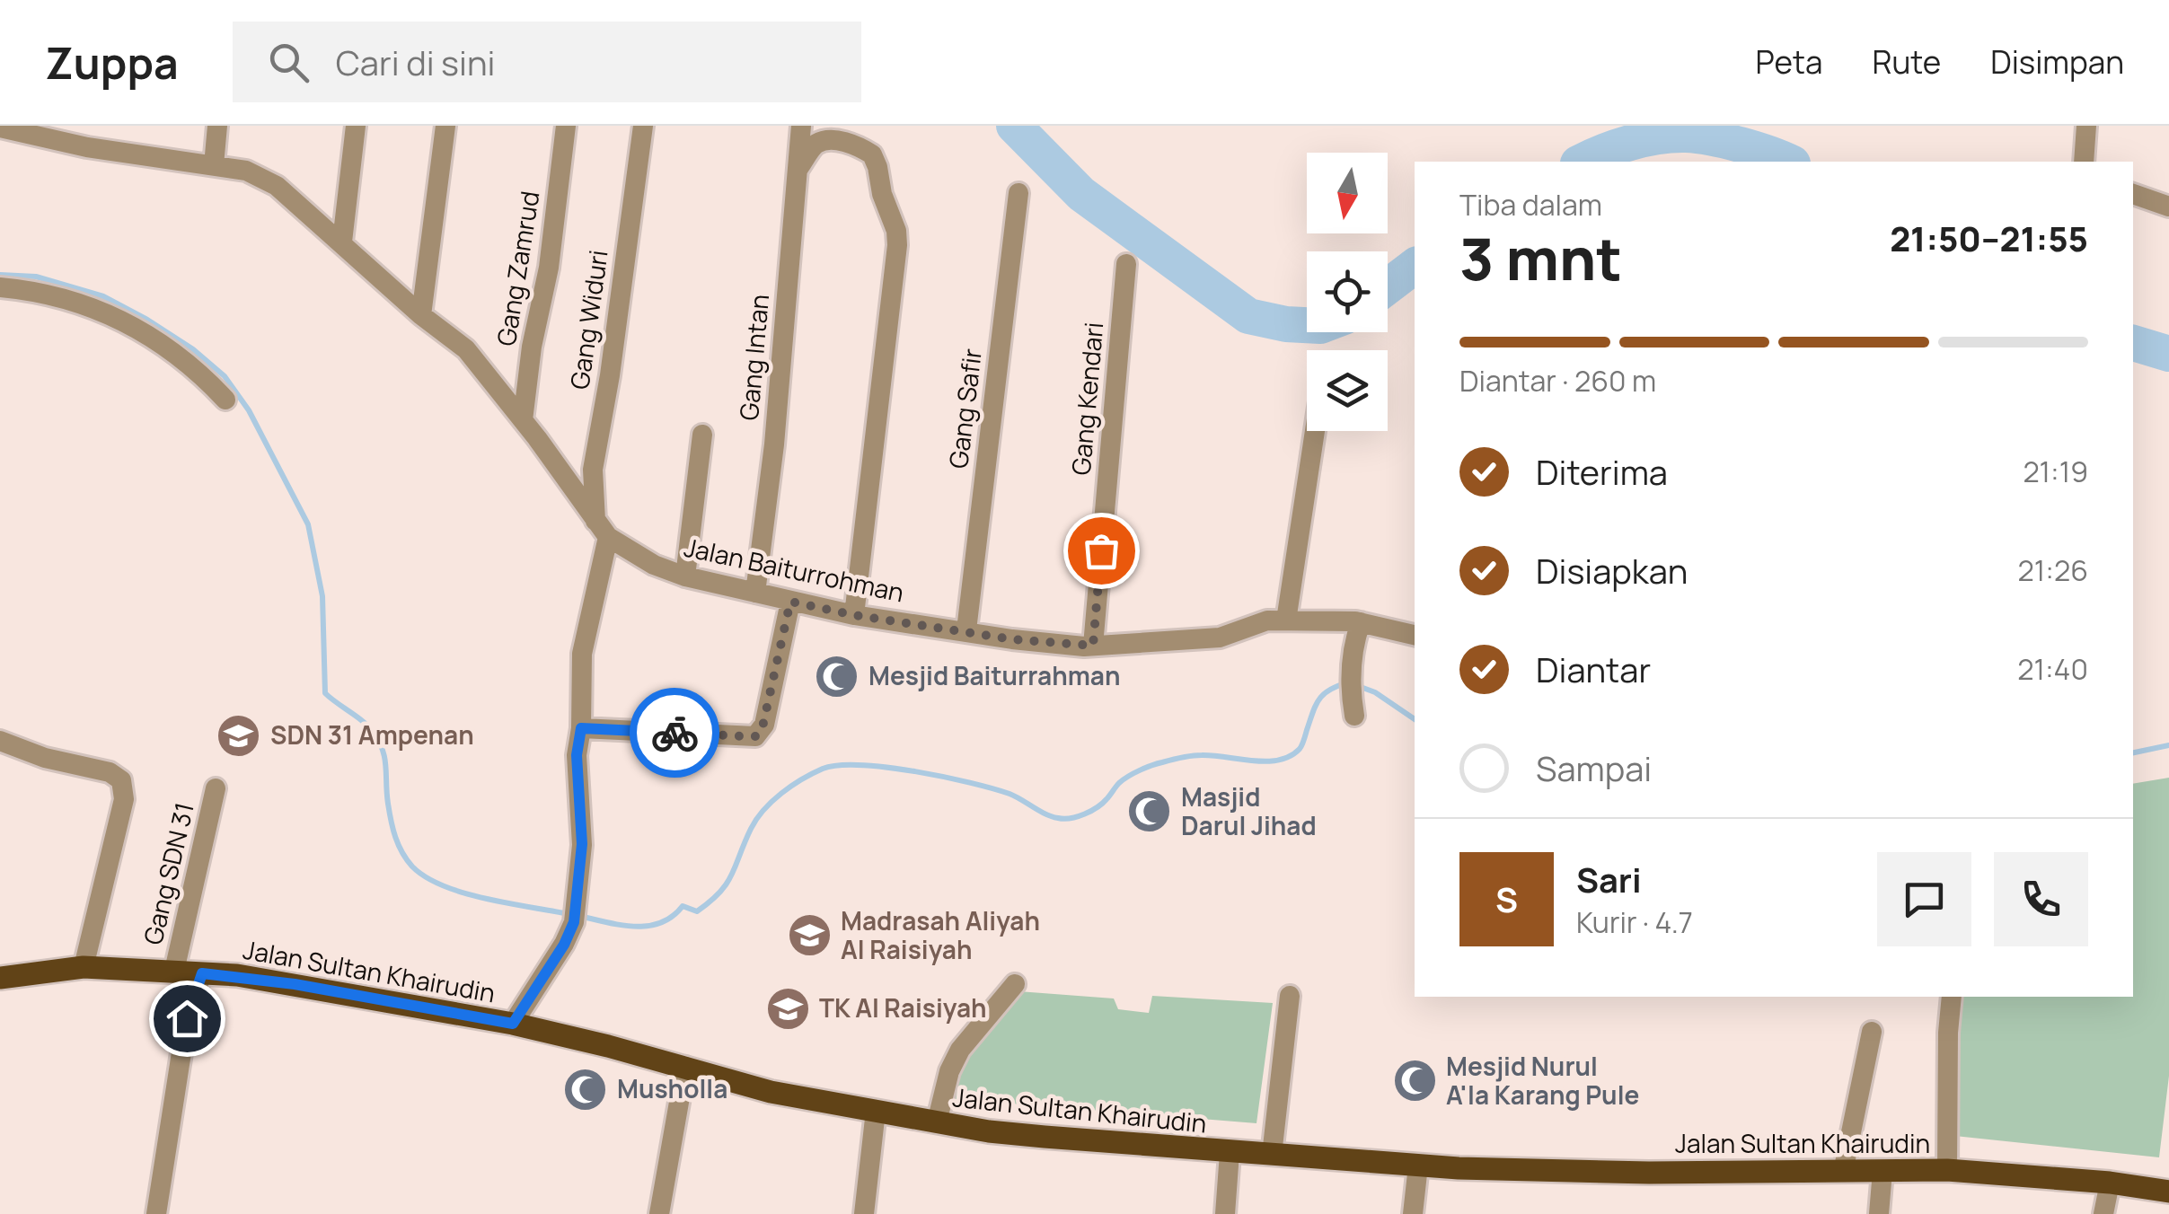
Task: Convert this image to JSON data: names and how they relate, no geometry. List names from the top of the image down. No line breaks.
{"streets":{"main road":["Jalan Sultan Khairudin"],"street":["Gang Zamrud","Gang Widuri","Gang Intan","Gang Kendari","Gang Safir","Jalan Baiturrohman","Gang SDN 31"]},"crossings":[["Gang Zamrud","Jalan Baiturrohman"],["Gang Widuri","Jalan Baiturrohman"],["Gang Widuri","Jalan Sultan Khairudin"],["Gang Intan","Jalan Baiturrohman"],["Gang Kendari","Jalan Baiturrohman"],["Gang Safir","Jalan Baiturrohman"],["Gang SDN 31","Jalan Sultan Khairudin"]],"places":{"mosque":["Mesjid Baiturrahman","Masjid Darul Jihad","Mesjid Nurul A'la Karang Pule","Musholla"],"school or university":["SDN 31 Ampenan","Madrasah Aliyah Al Raisiyah","TK Al Raisiyah"]},"north":"bottom","page":{"header":"Zuppa","search":"Cari di sini","nav":["Peta","Rute","Disimpan"],"heading":["3 mnt","Tiba dalam","21:50–21:55"],"panel":["Sari","Kurir · 4.7"],"bar":"Diantar · 260 m","list":[["Diterima","21:19"],["Disiapkan","21:26"],["Diantar","21:40"],"Sampai"],"round":"S"}}
